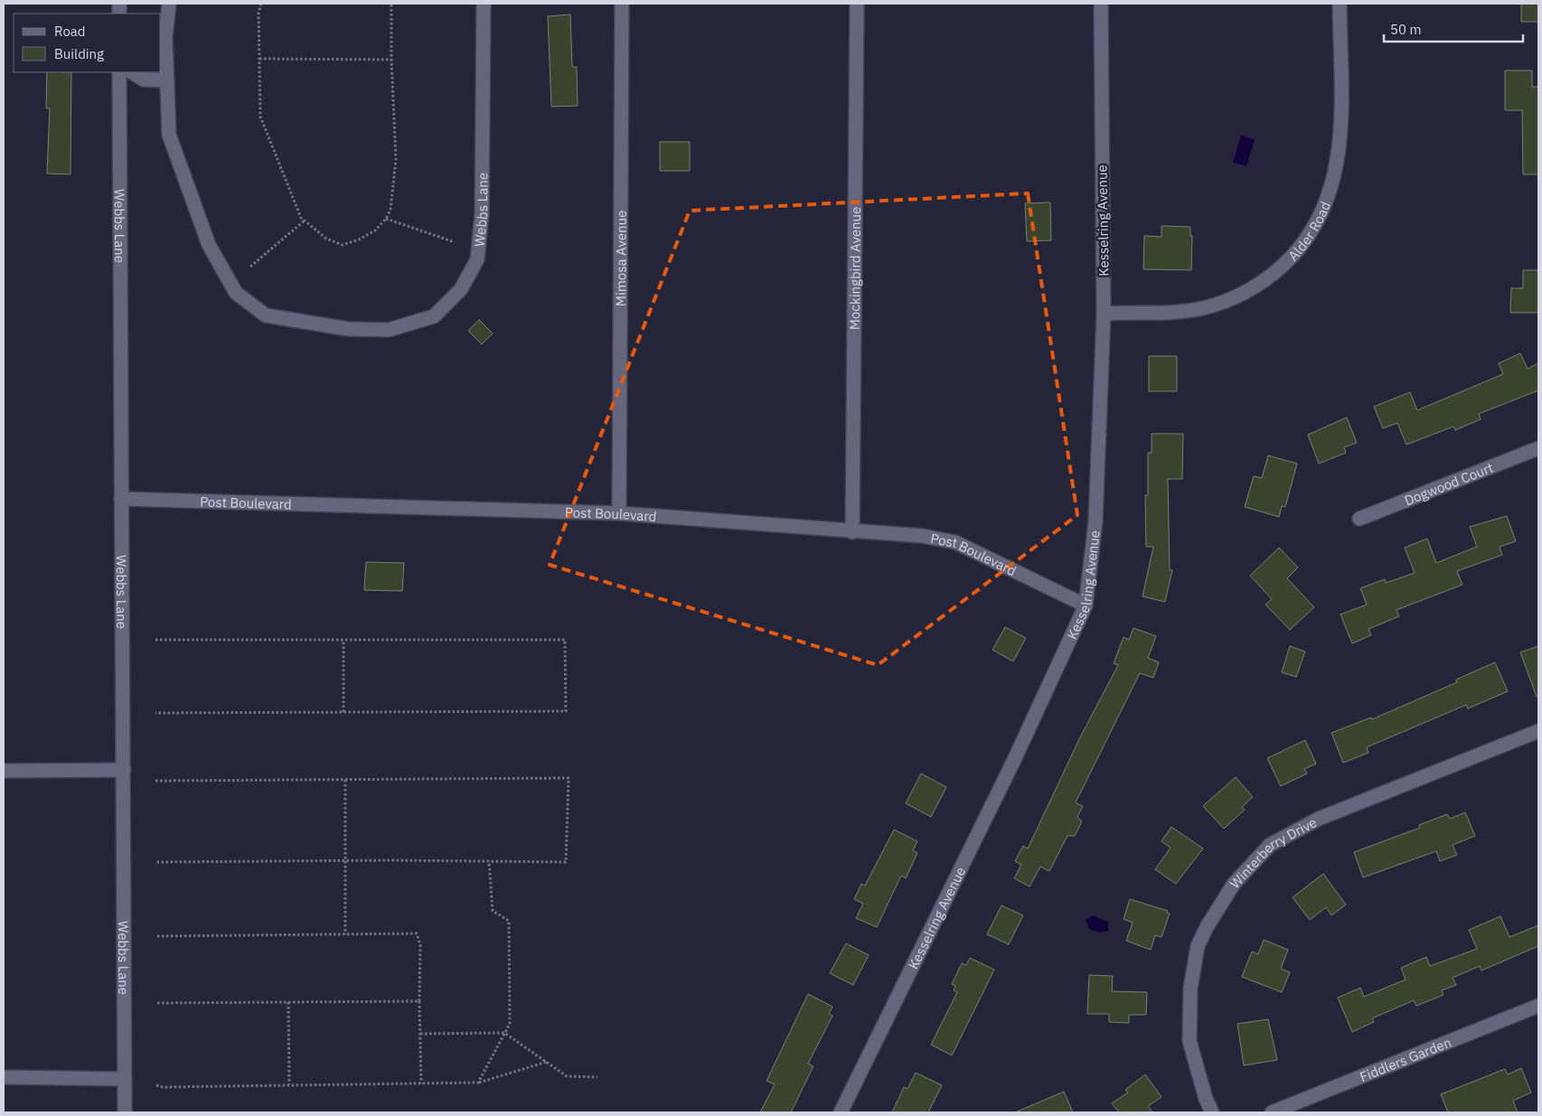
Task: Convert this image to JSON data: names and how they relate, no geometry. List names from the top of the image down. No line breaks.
{"streets":{"street":["Webbs Lane","Kesselring Avenue","Alder Road","Mimosa Avenue","Mockingbird Avenue","Dogwood Court","Post Boulevard","Winterberry Drive","Fiddlers Garden"]},"crossings":[["Webbs Lane","Post Boulevard"],["Kesselring Avenue","Alder Road"],["Kesselring Avenue","Post Boulevard"],["Mimosa Avenue","Post Boulevard"],["Mockingbird Avenue","Post Boulevard"]],"legend":["Road","Building"],"scale_bar":"50 m"}
